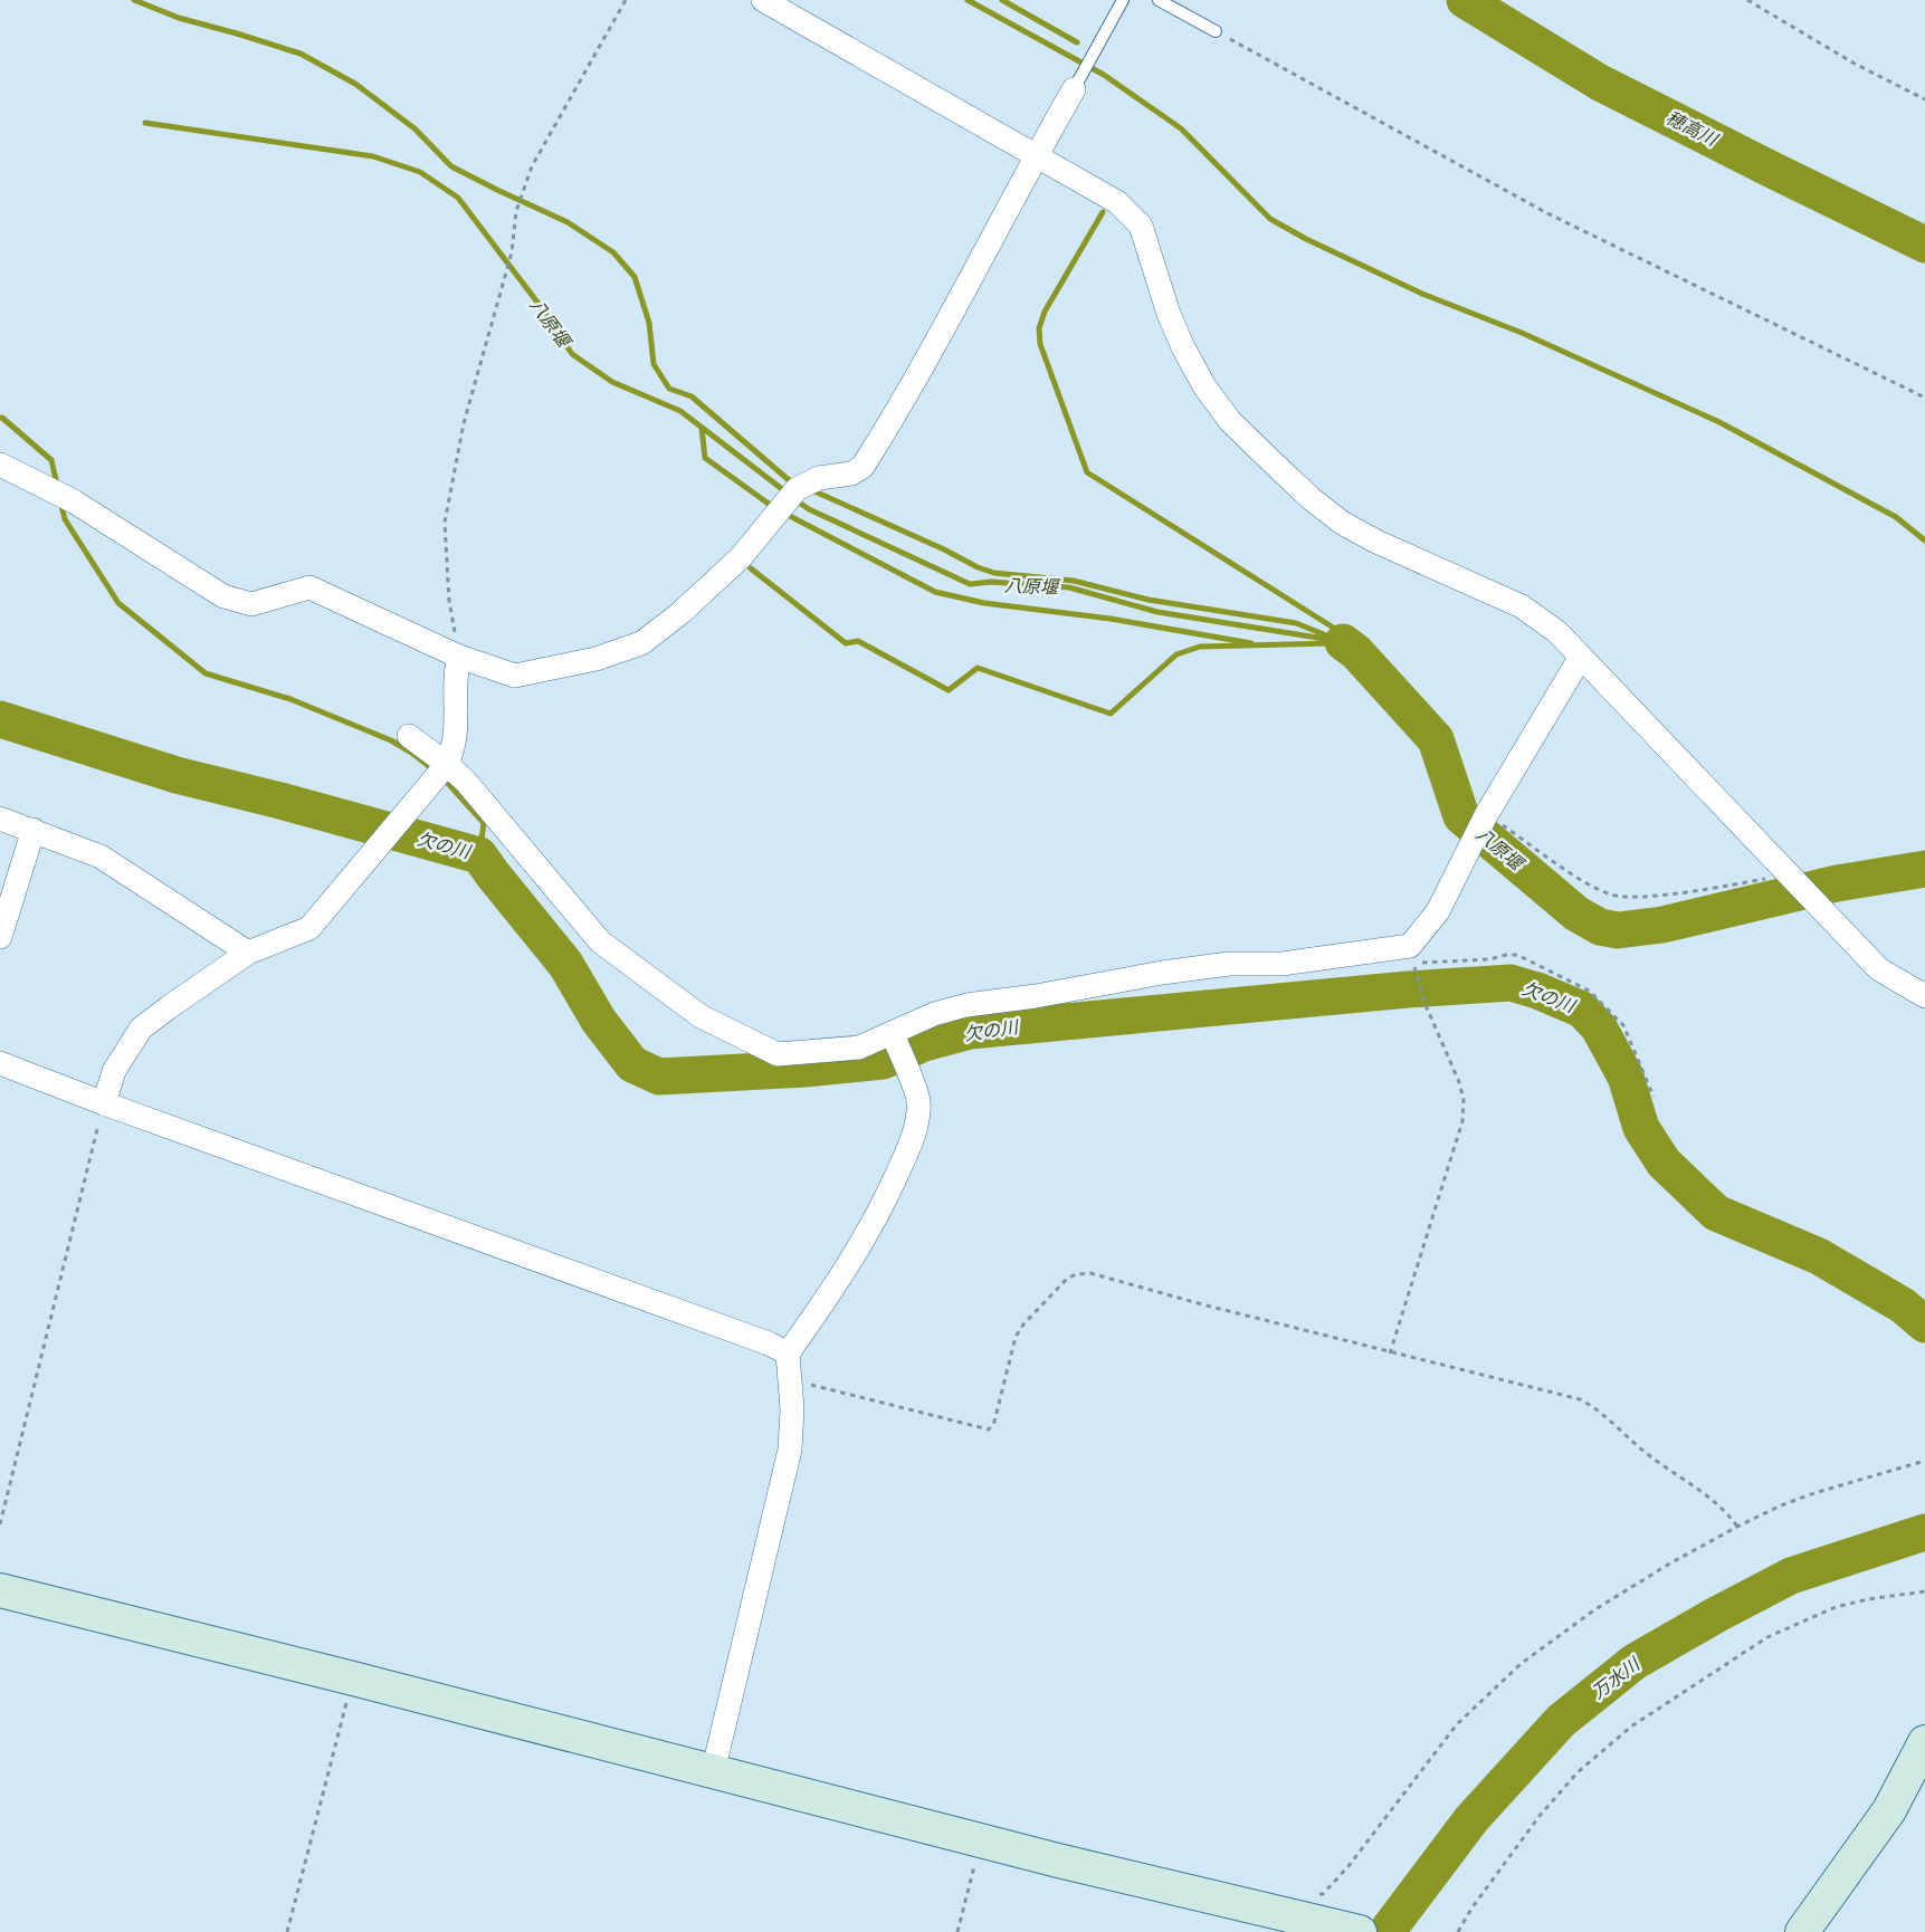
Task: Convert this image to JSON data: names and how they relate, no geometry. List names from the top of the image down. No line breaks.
{"water":["穂高川","八原堰","欠の川","万水川"]}
